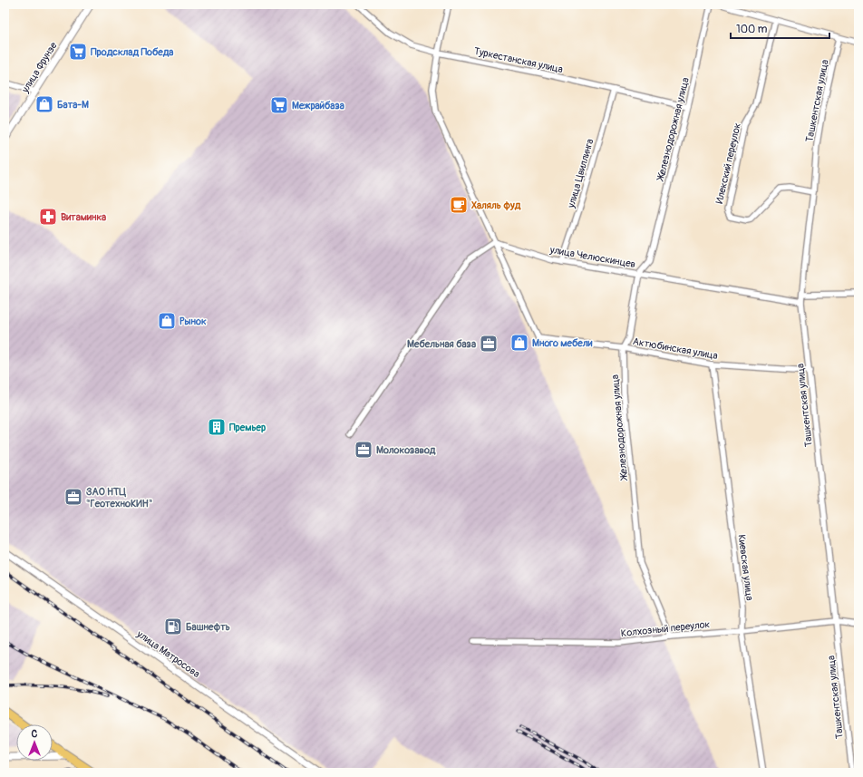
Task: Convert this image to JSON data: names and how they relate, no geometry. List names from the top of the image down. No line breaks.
{"streets":{"street":["Туркестанская улица","улица Фрунзе","Ташкентская улица","Железнодорожная улица","Илекский переулок","улица Цвиллинга","улица Челюскинцев","Актюбинская улица","Киевская улица","Колхозный переулок","улица Матросова"]},"crossings":[["Туркестанская улица","Железнодорожная улица"],["Туркестанская улица","улица Цвиллинга"],["Ташкентская улица","Илекский переулок"],["Ташкентская улица","улица Челюскинцев"],["Ташкентская улица","Актюбинская улица"],["Ташкентская улица","Колхозный переулок"],["Железнодорожная улица","улица Челюскинцев"],["Железнодорожная улица","Актюбинская улица"],["Железнодорожная улица","Колхозный переулок"],["улица Цвиллинга","улица Челюскинцев"],["улица Челюскинцев","Актюбинская улица"],["Актюбинская улица","Киевская улица"],["Киевская улица","Колхозный переулок"]],"places":{"supermarket":["Продсклад Победа","Межрайбаза"],"shop":["Бата-М","Рынок","Много мебели"],"cafe":["Халяль фуд"],"pharmacy":["Витаминка"],"office":["Мебельная база","Молокозавод","ЗАО НТЦ \"ГеотехноКИН\""],"building":["Премьер"],"fuel station":["Башнефть"]},"scale_bar":"100 m","north":"top"}
